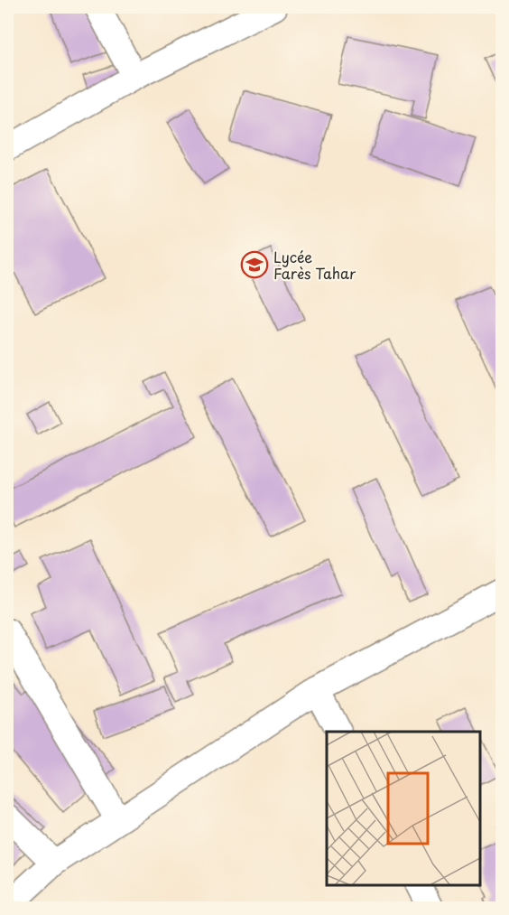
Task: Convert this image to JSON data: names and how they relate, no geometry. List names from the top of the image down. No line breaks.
{"places":{"school or university":["Lycée Farès Tahar"]}}
